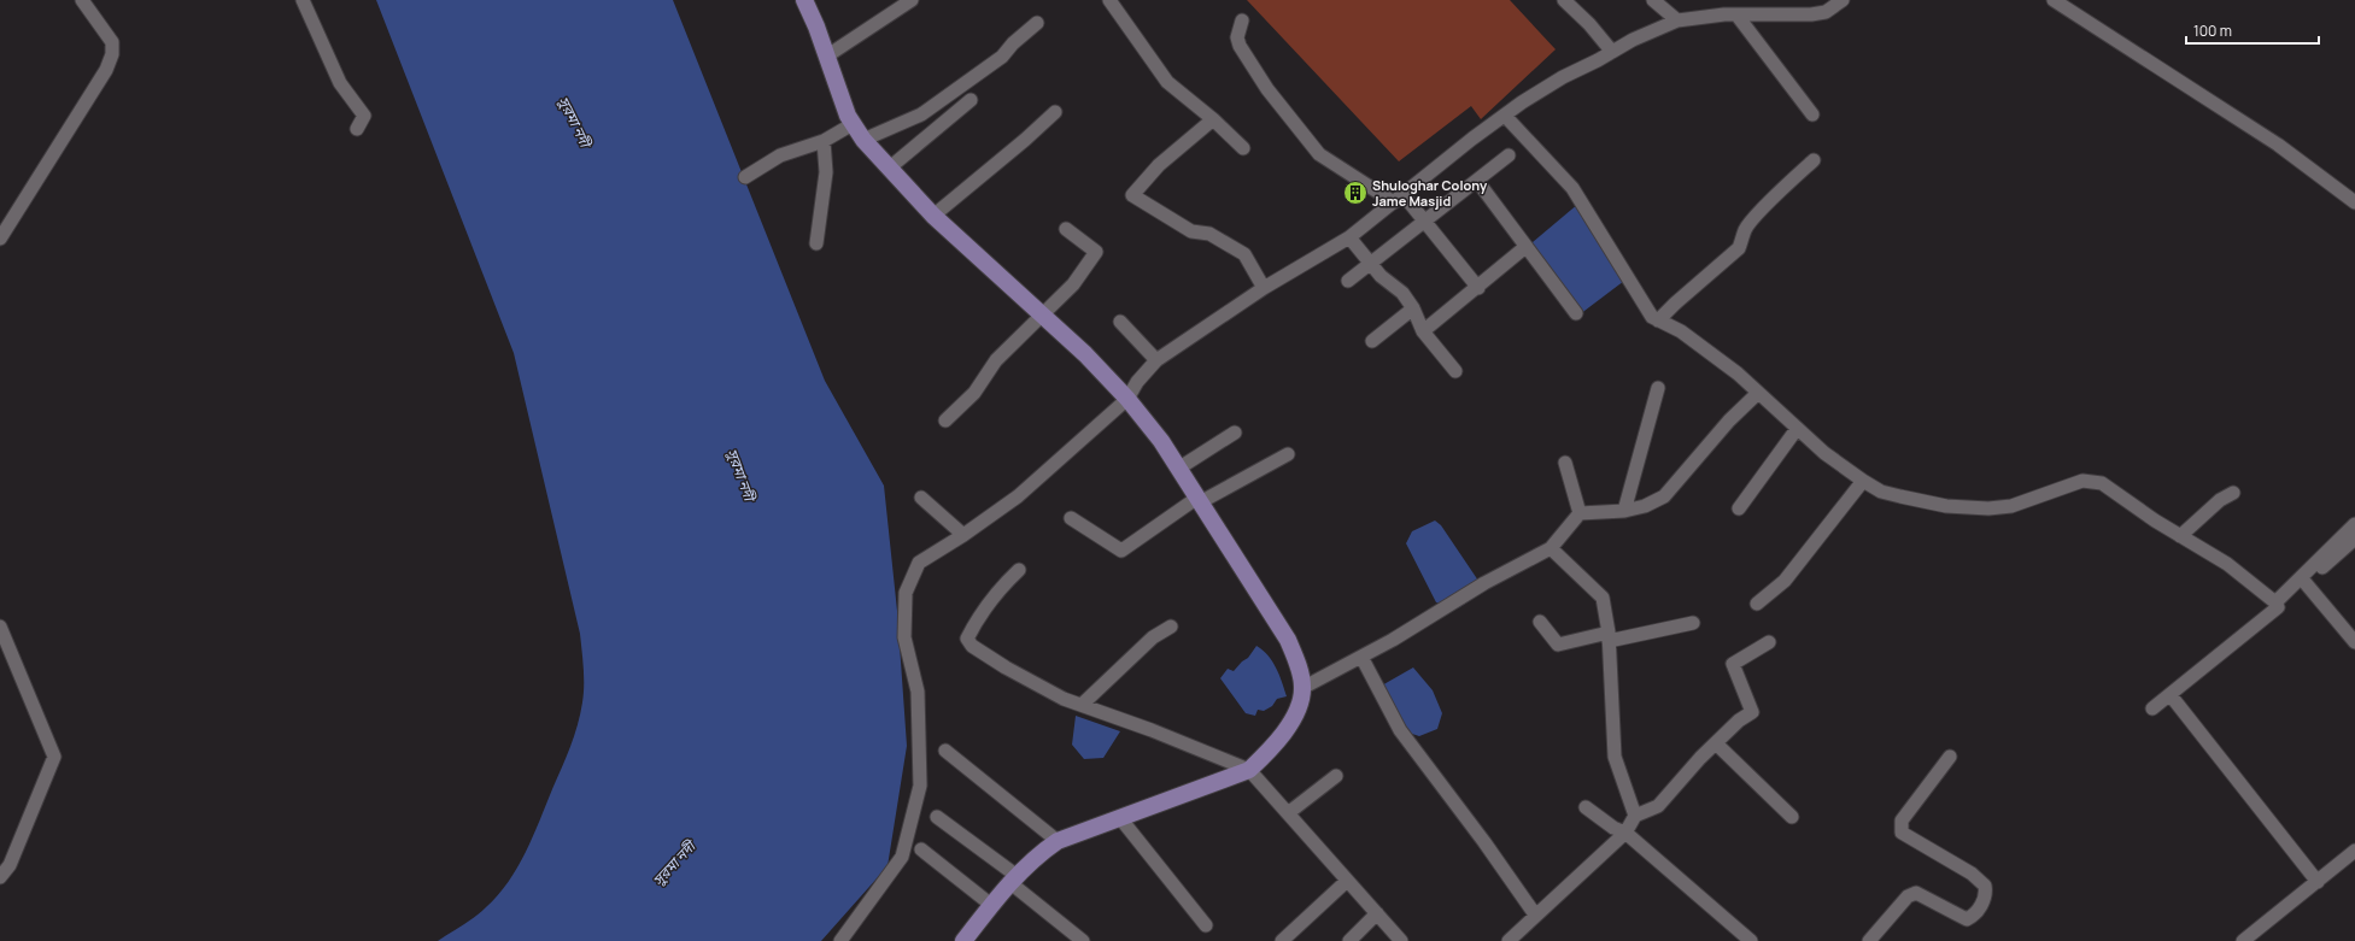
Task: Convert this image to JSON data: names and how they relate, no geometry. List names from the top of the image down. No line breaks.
{"water":["সুরমা নদী"],"places":{"building":["Shuloghar Colony Jame Masjid"]},"scale_bar":"100 m"}
